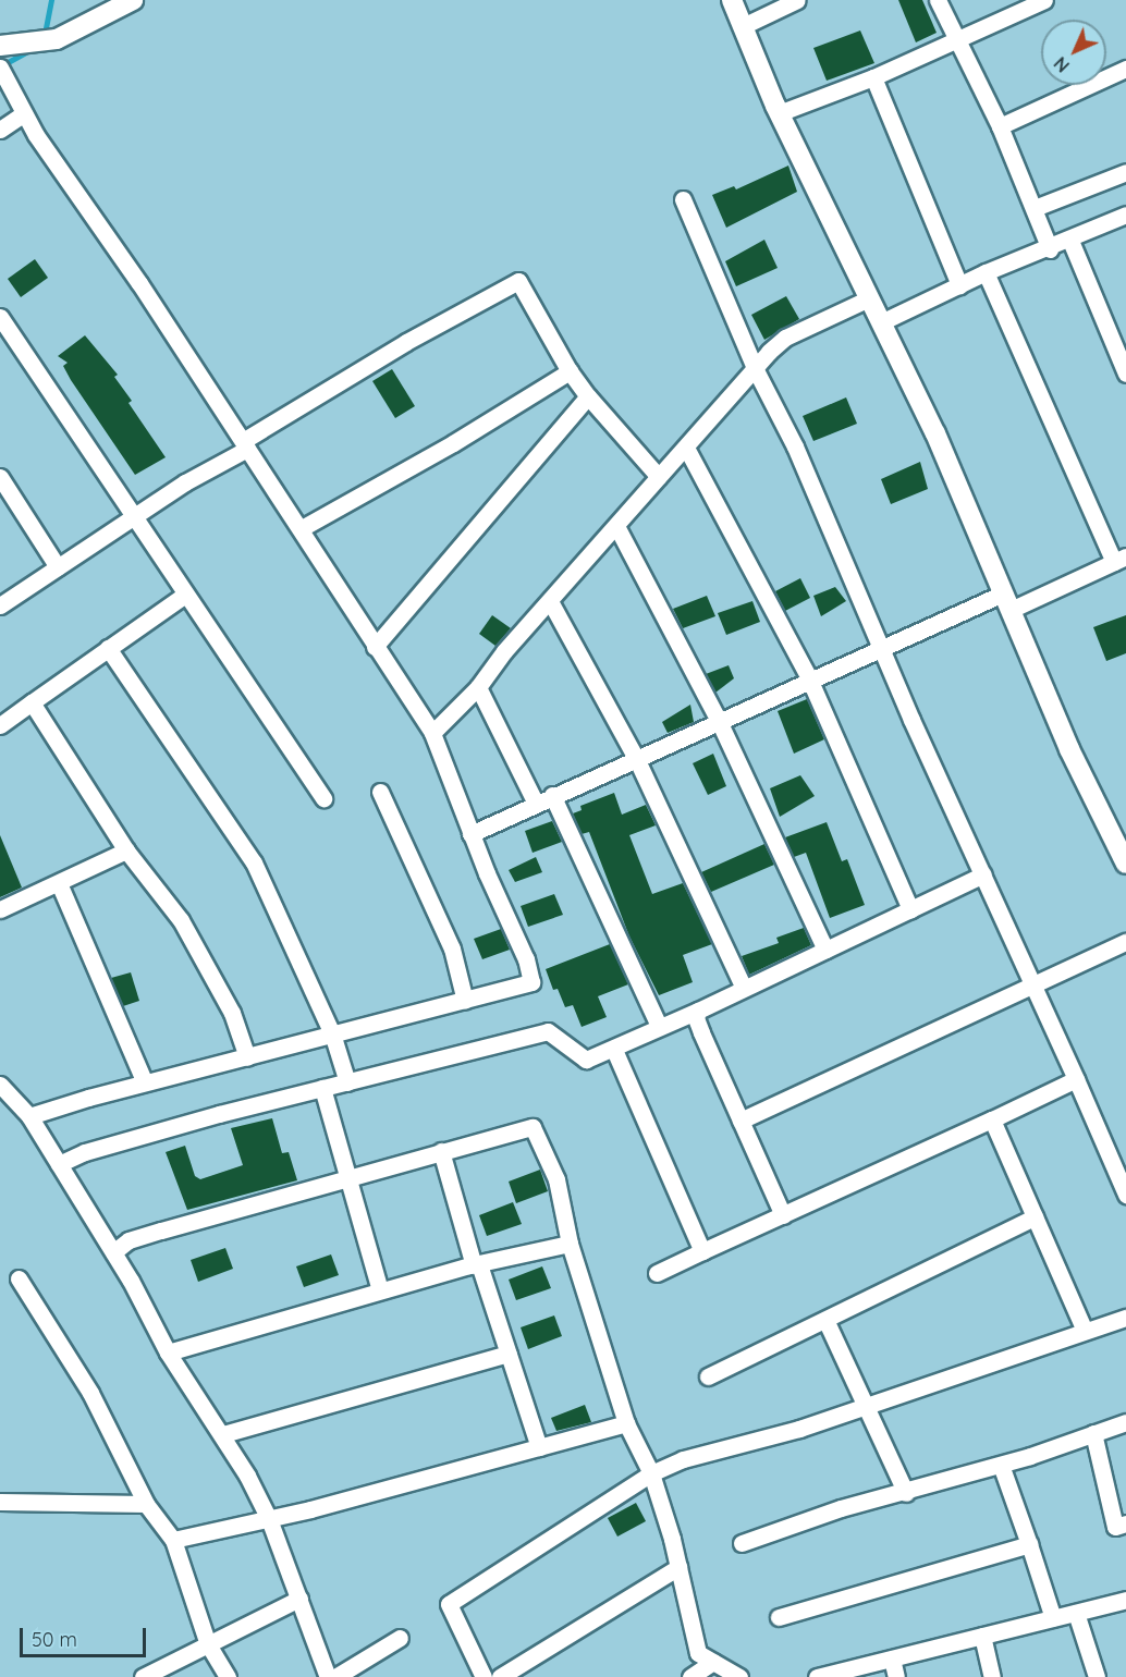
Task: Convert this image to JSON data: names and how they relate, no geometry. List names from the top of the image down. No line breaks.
{"scale_bar":"50 m","north":"bottom left"}
